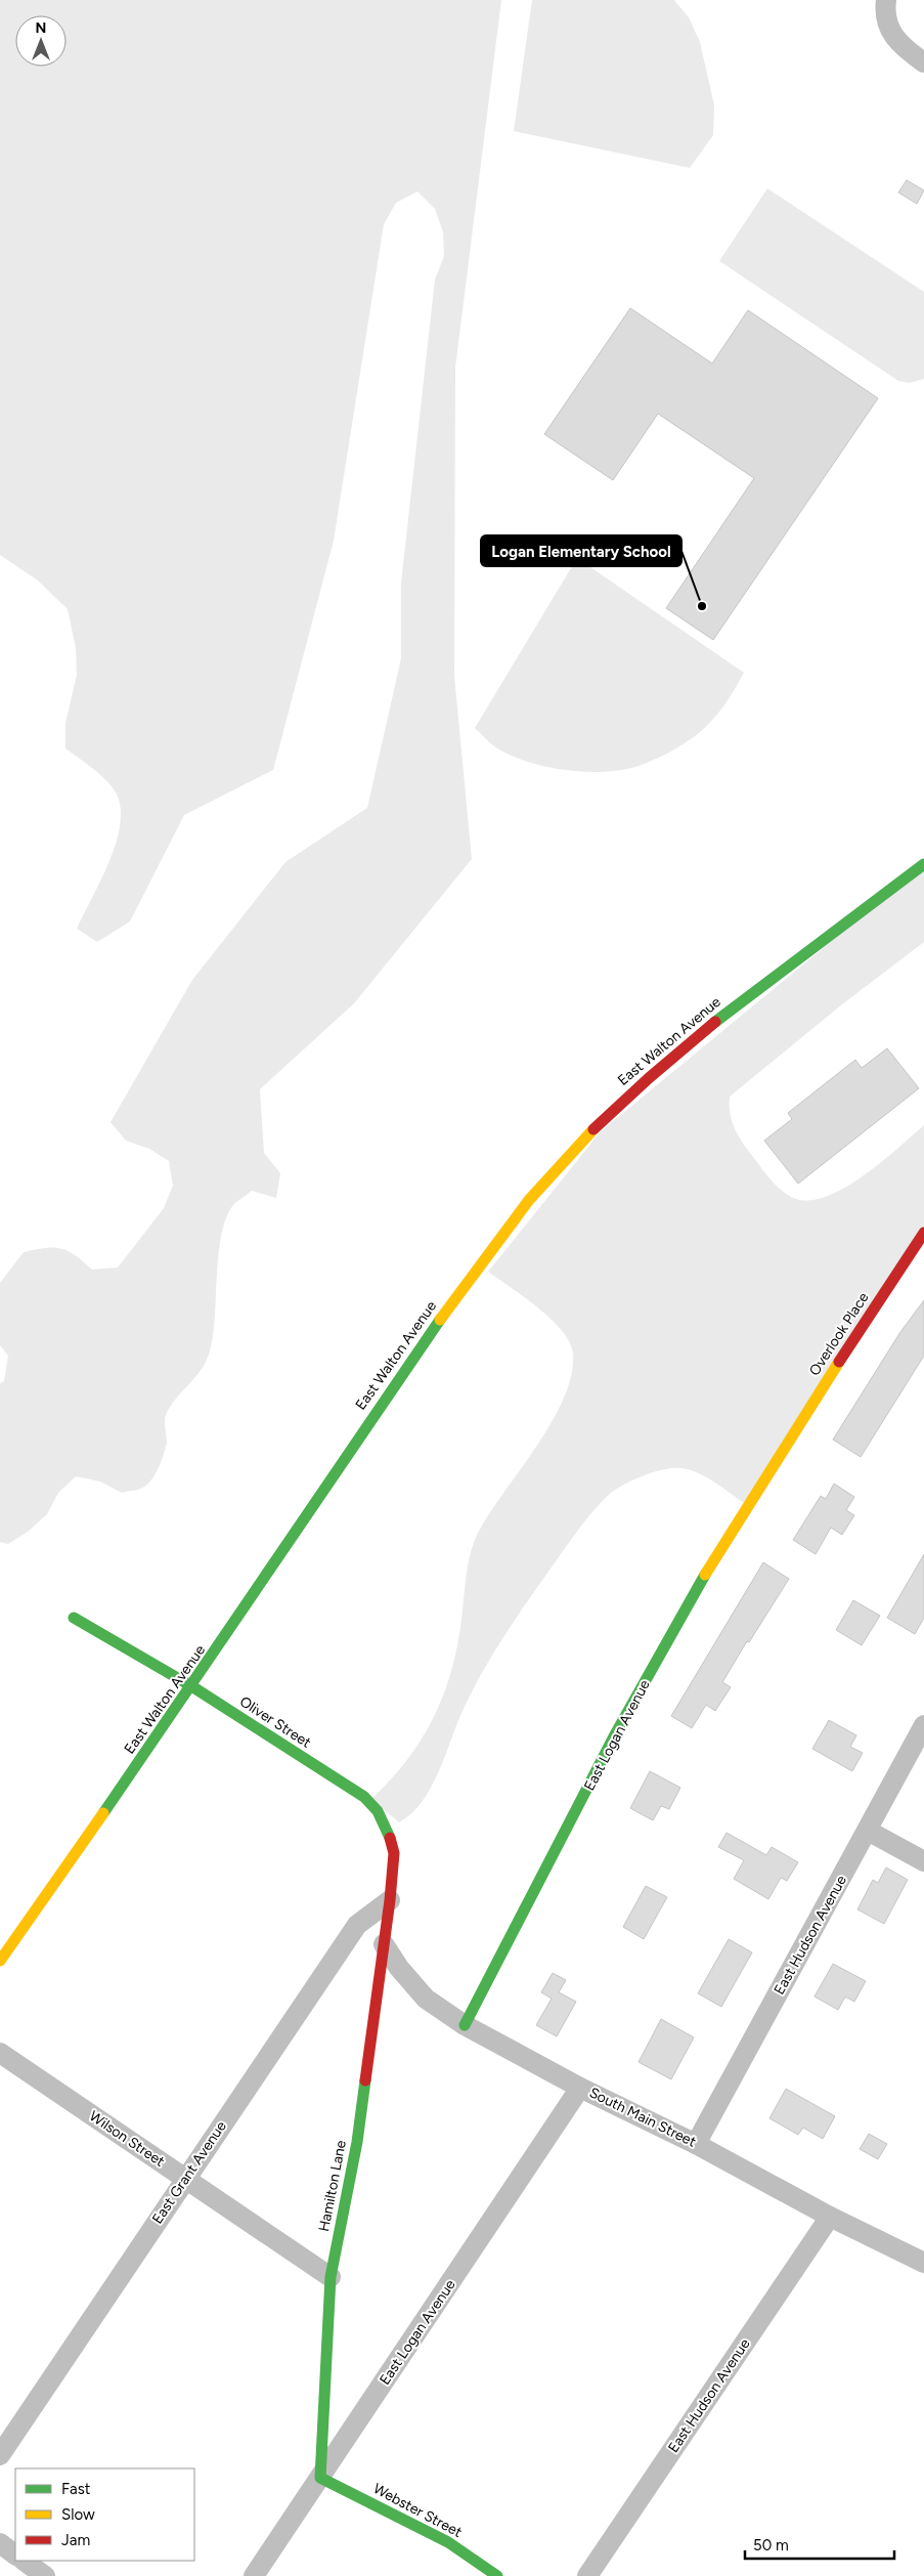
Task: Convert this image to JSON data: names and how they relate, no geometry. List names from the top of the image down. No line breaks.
{"streets":{"street":["East Walton Avenue","Overlook Place","Oliver Street","East Logan Avenue","East Hudson Avenue","South Main Street","Wilson Street","East Grant Avenue","Hamilton Lane","Webster Street"]},"crossings":[["East Walton Avenue","Oliver Street"],["Overlook Place","East Logan Avenue"],["Oliver Street","East Grant Avenue"],["Oliver Street","Hamilton Lane"],["East Logan Avenue","South Main Street"],["East Logan Avenue","Hamilton Lane"],["East Logan Avenue","Webster Street"],["East Hudson Avenue","South Main Street"],["South Main Street","Hamilton Lane"],["Wilson Street","East Grant Avenue"],["Wilson Street","Hamilton Lane"],["East Grant Avenue","Hamilton Lane"],["Hamilton Lane","Webster Street"]],"places":["Logan Elementary School"],"legend":["Fast","Slow","Jam"],"scale_bar":"50 m","north":"top"}
